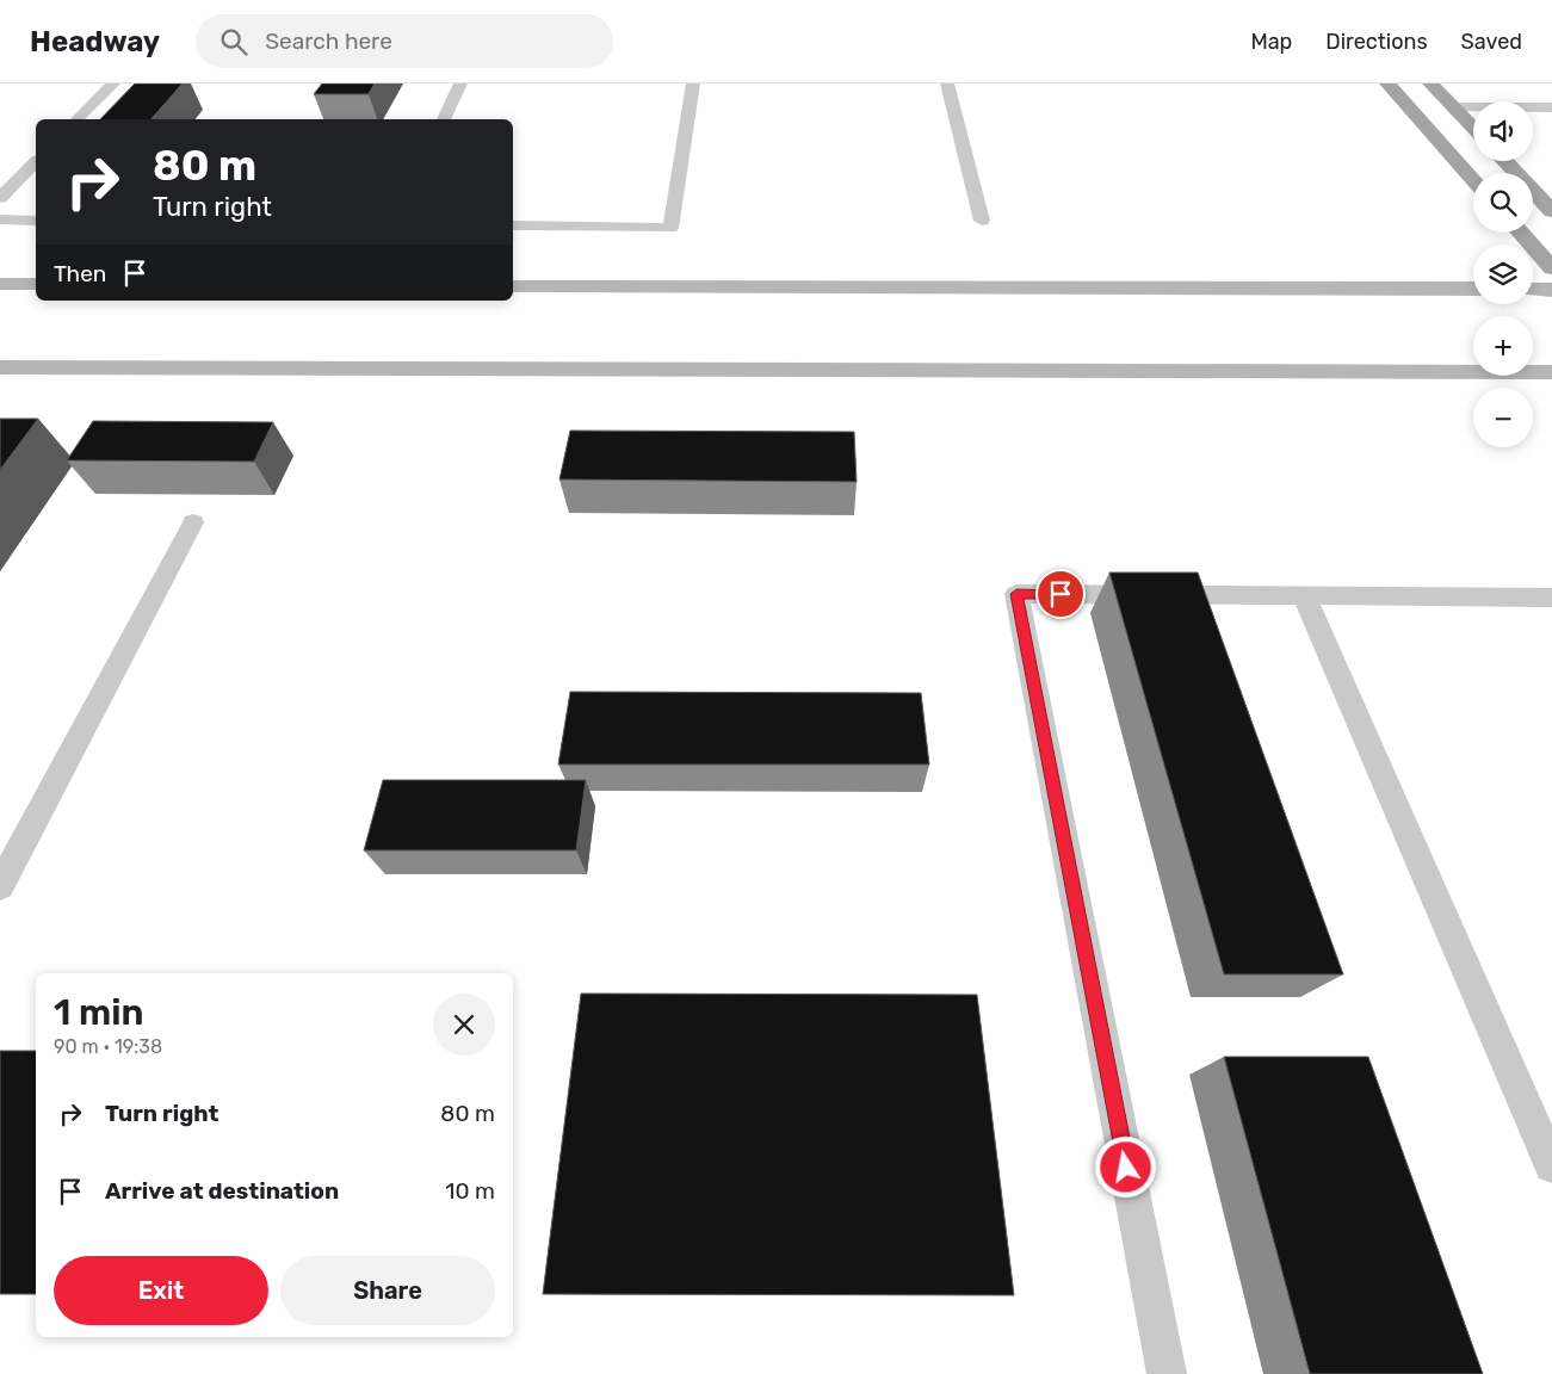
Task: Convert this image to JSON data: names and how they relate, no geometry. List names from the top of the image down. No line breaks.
{"page":{"header":"Headway","search":"Search here","nav":["Map","Directions","Saved"],"map_buttons":["+","−"],"turn":["80 m","Turn right"],"then":"Then","heading":["1 min","90 m · 19:38"],"list":[{"name":"Turn right","value":"80 m"},{"name":"Arrive at destination","value":"10 m"}],"buttons":["Exit","Share"]}}
